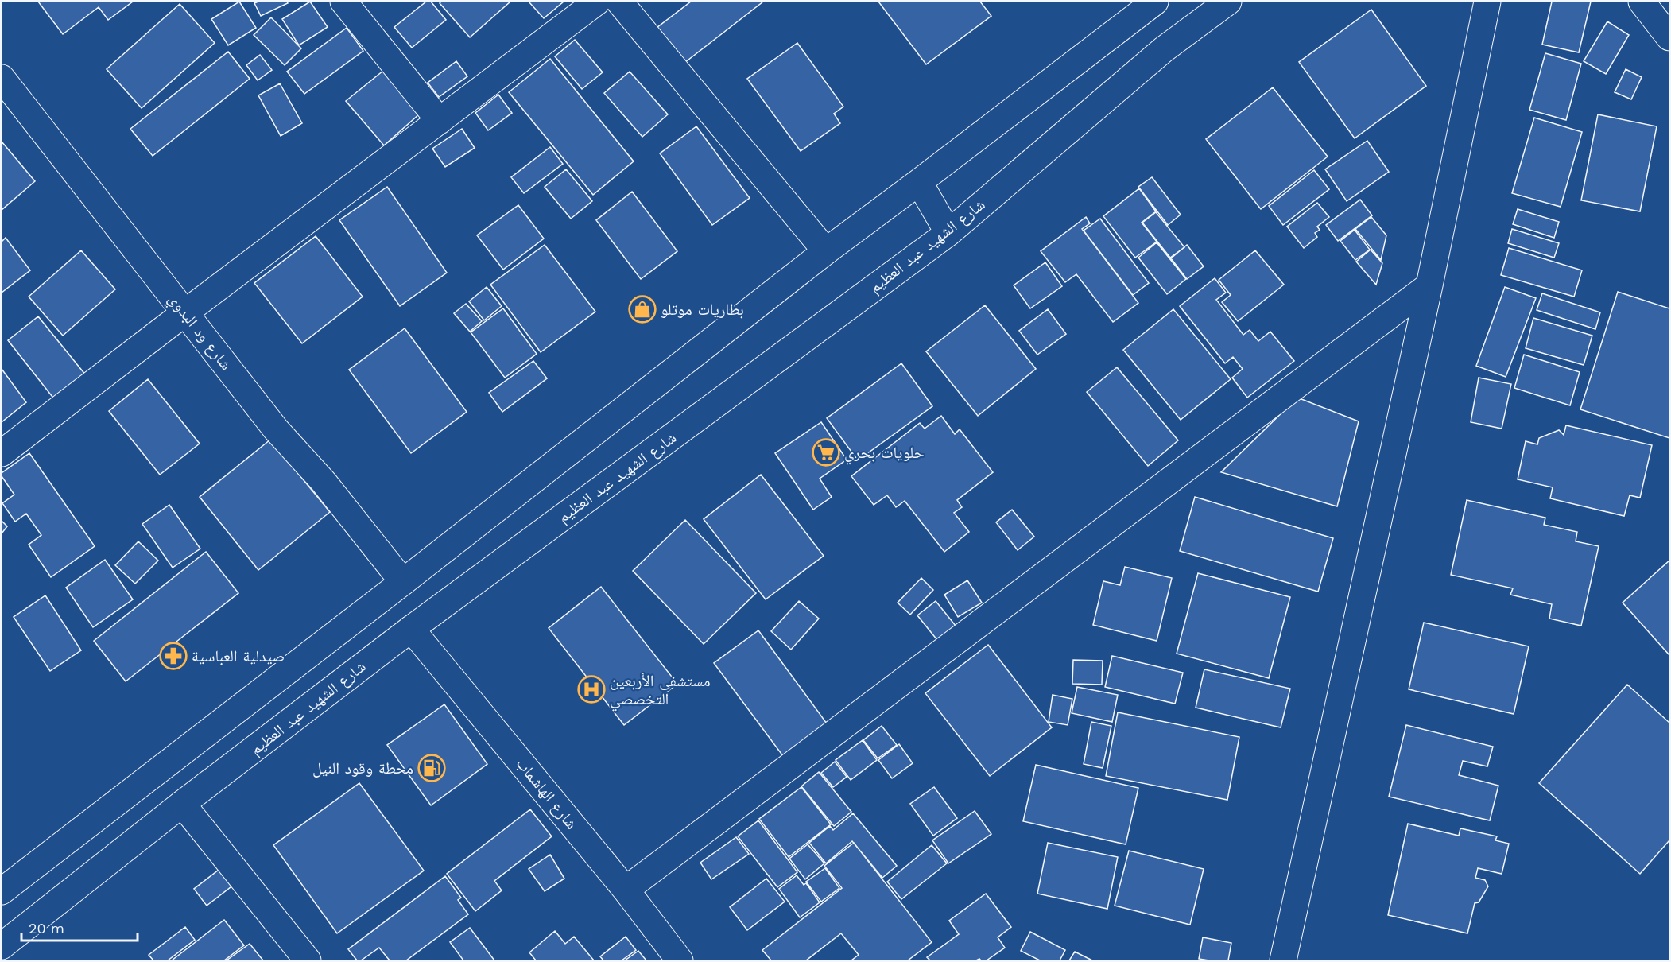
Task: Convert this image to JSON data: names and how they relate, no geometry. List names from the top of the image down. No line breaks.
{"streets":{"street":["شارع الشهيد عبد العظيم","شارع ود البدوي","شارع الهاشماب"]},"crossings":[["شارع الشهيد عبد العظيم","شارع الهاشماب"]],"places":{"shop":["بطاريات موتلو"],"supermarket":["حلويات بحري"],"pharmacy":["صيدلية العباسية"],"hospital":["مستشفى الأربعين التخصصي"],"fuel station":["محطة وقود النيل"]},"scale_bar":"20 m"}
